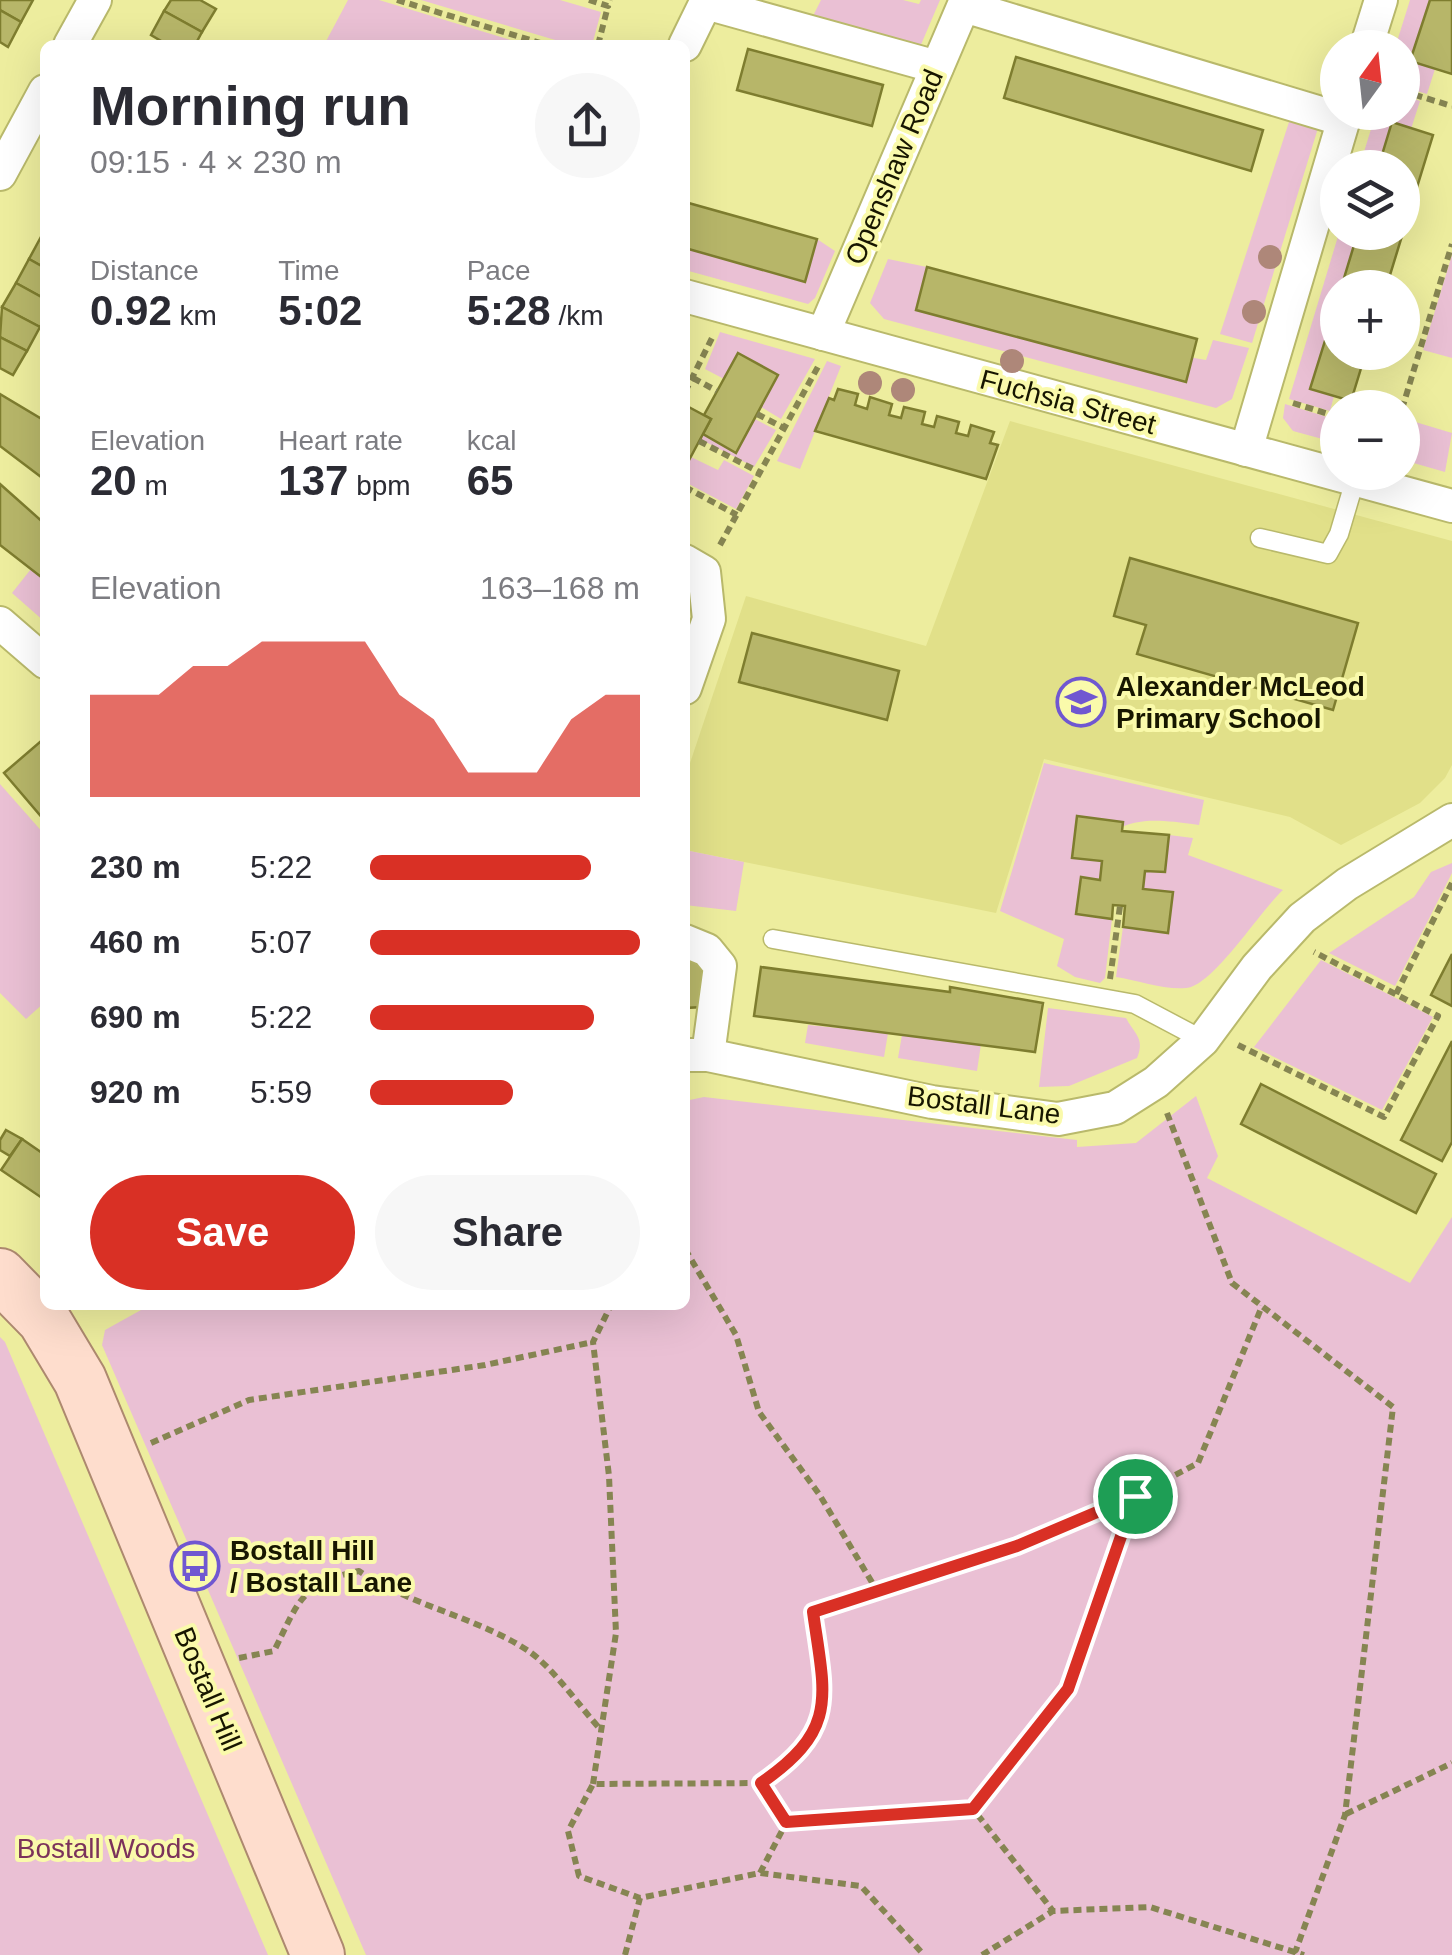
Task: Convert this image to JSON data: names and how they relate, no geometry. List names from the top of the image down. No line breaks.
{"streets":{"main road":["Bostall Hill"],"street":["Openshaw Road","Fuchsia Street","Bostall Lane"]},"crossings":[["Openshaw Road","Fuchsia Street"]],"parks":["Bostall Woods"],"places":{"school or university":["Alexander McLeod Primary School"],"bus stop":["Bostall Hill / Bostall Lane"]},"north":"top","page":{"map_buttons":["+","−"],"heading":["Morning run","09:15 · 4 × 230 m"],"stats":[["Distance","0.92 km"],["Time","5:02"],["Pace","5:28 /km"],["Elevation","20 m"],["Heart rate","137 bpm"],["kcal","65"]],"chart":["Elevation","163–168 m"],"list":[{"name":"230 m","note":"5:22"},{"name":"460 m","note":"5:07"},{"name":"690 m","note":"5:22"},{"name":"920 m","note":"5:59"}],"buttons":["Save","Share"]}}
